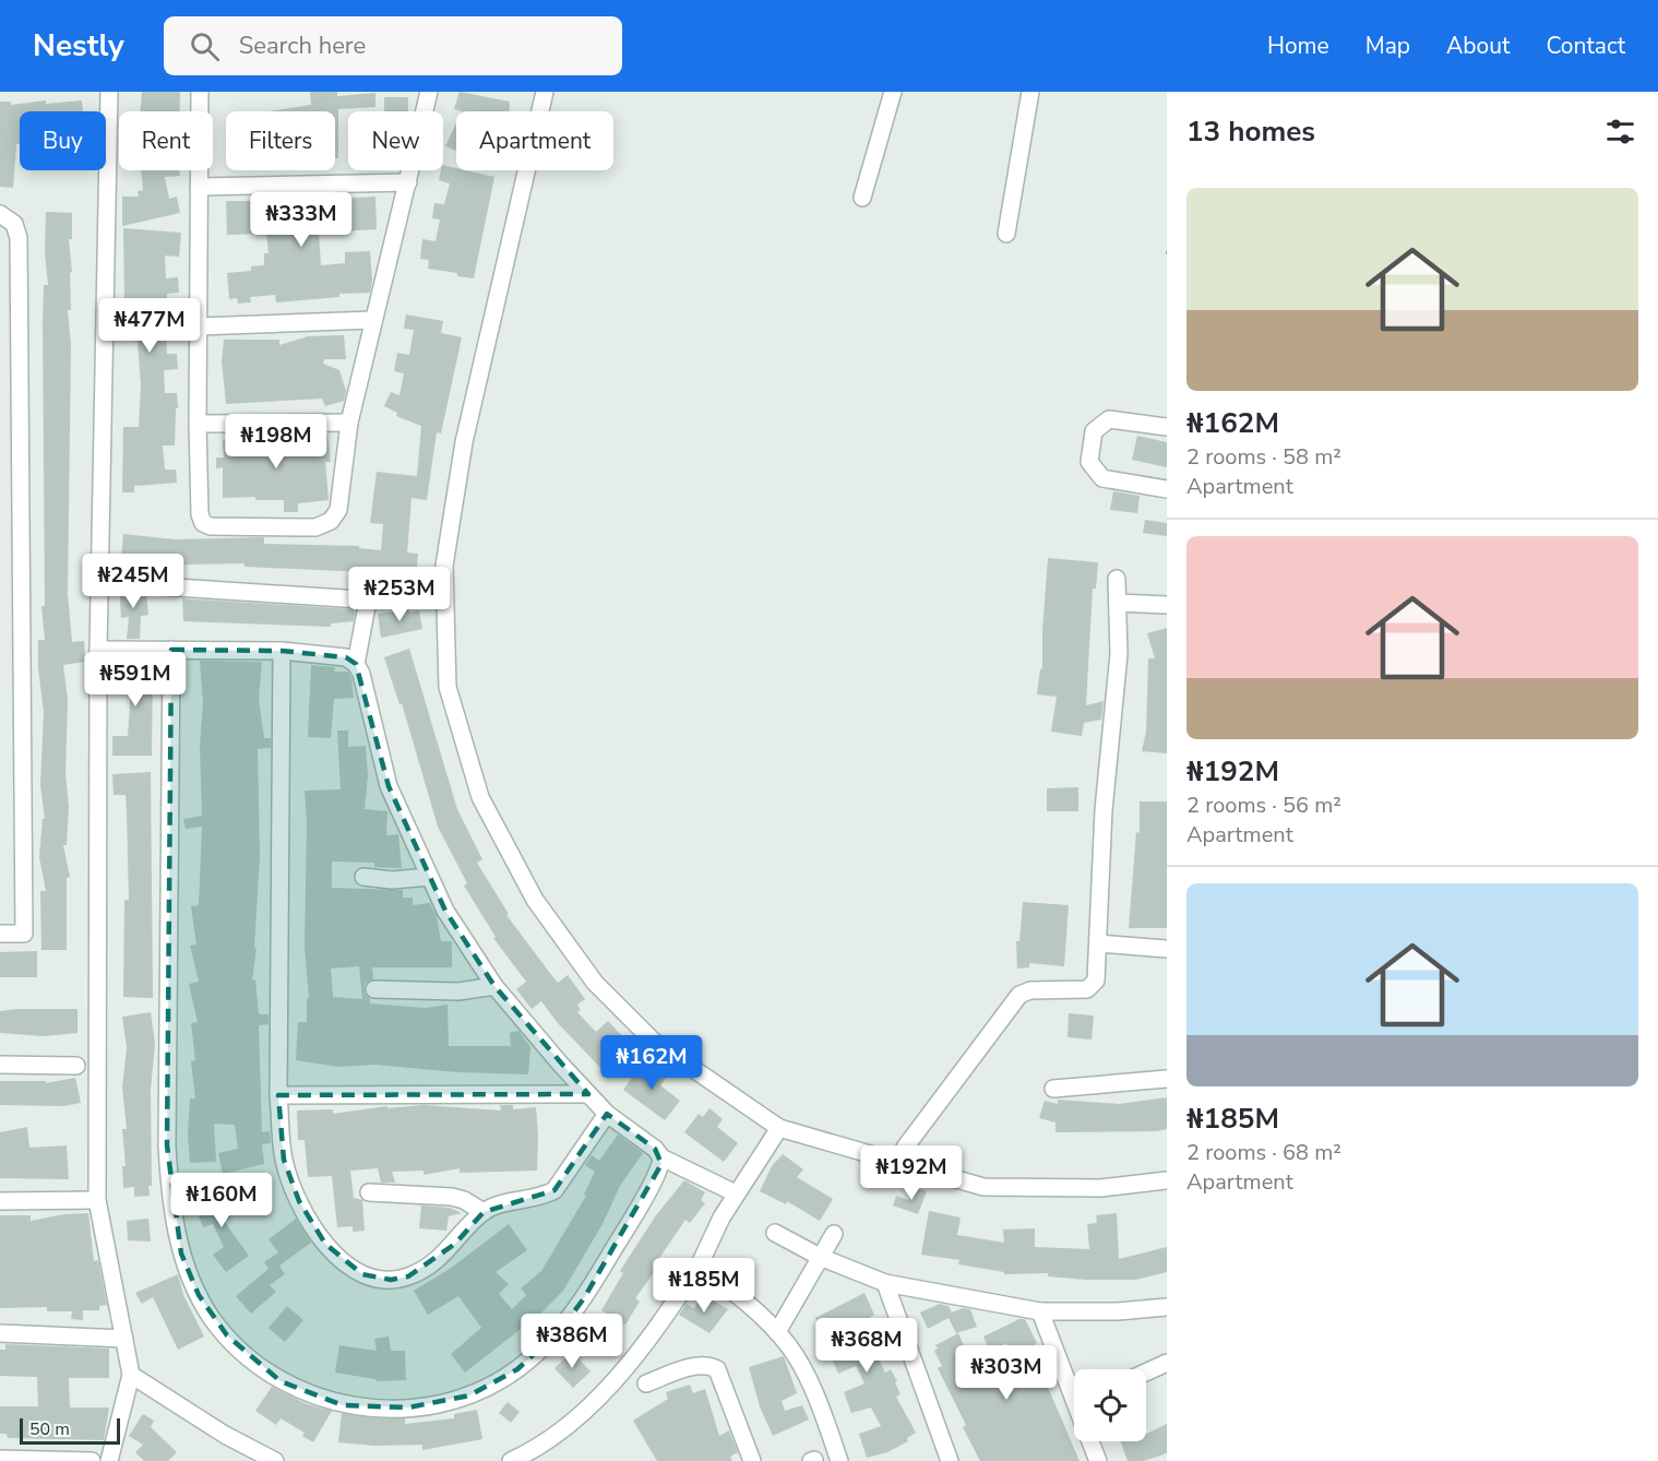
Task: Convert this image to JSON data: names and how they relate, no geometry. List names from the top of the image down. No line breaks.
{"scale_bar":"50 m","page":{"header":"Nestly","search":"Search here","nav":["Home","Map","About","Contact"],"heading":"13 homes","chip":["Buy","Rent","Filters","New","Apartment"],"list":[{"name":"₦162M","note":"2 rooms · 58 m² · Apartment"},{"name":"₦192M","note":"2 rooms · 56 m² · Apartment"},{"name":"₦185M","note":"2 rooms · 68 m² · Apartment"}],"price":["₦333M","₦477M","₦198M","₦245M","₦253M","₦591M","₦162M","₦192M","₦160M","₦185M","₦386M","₦368M","₦303M"],"scale":"50 m"}}
